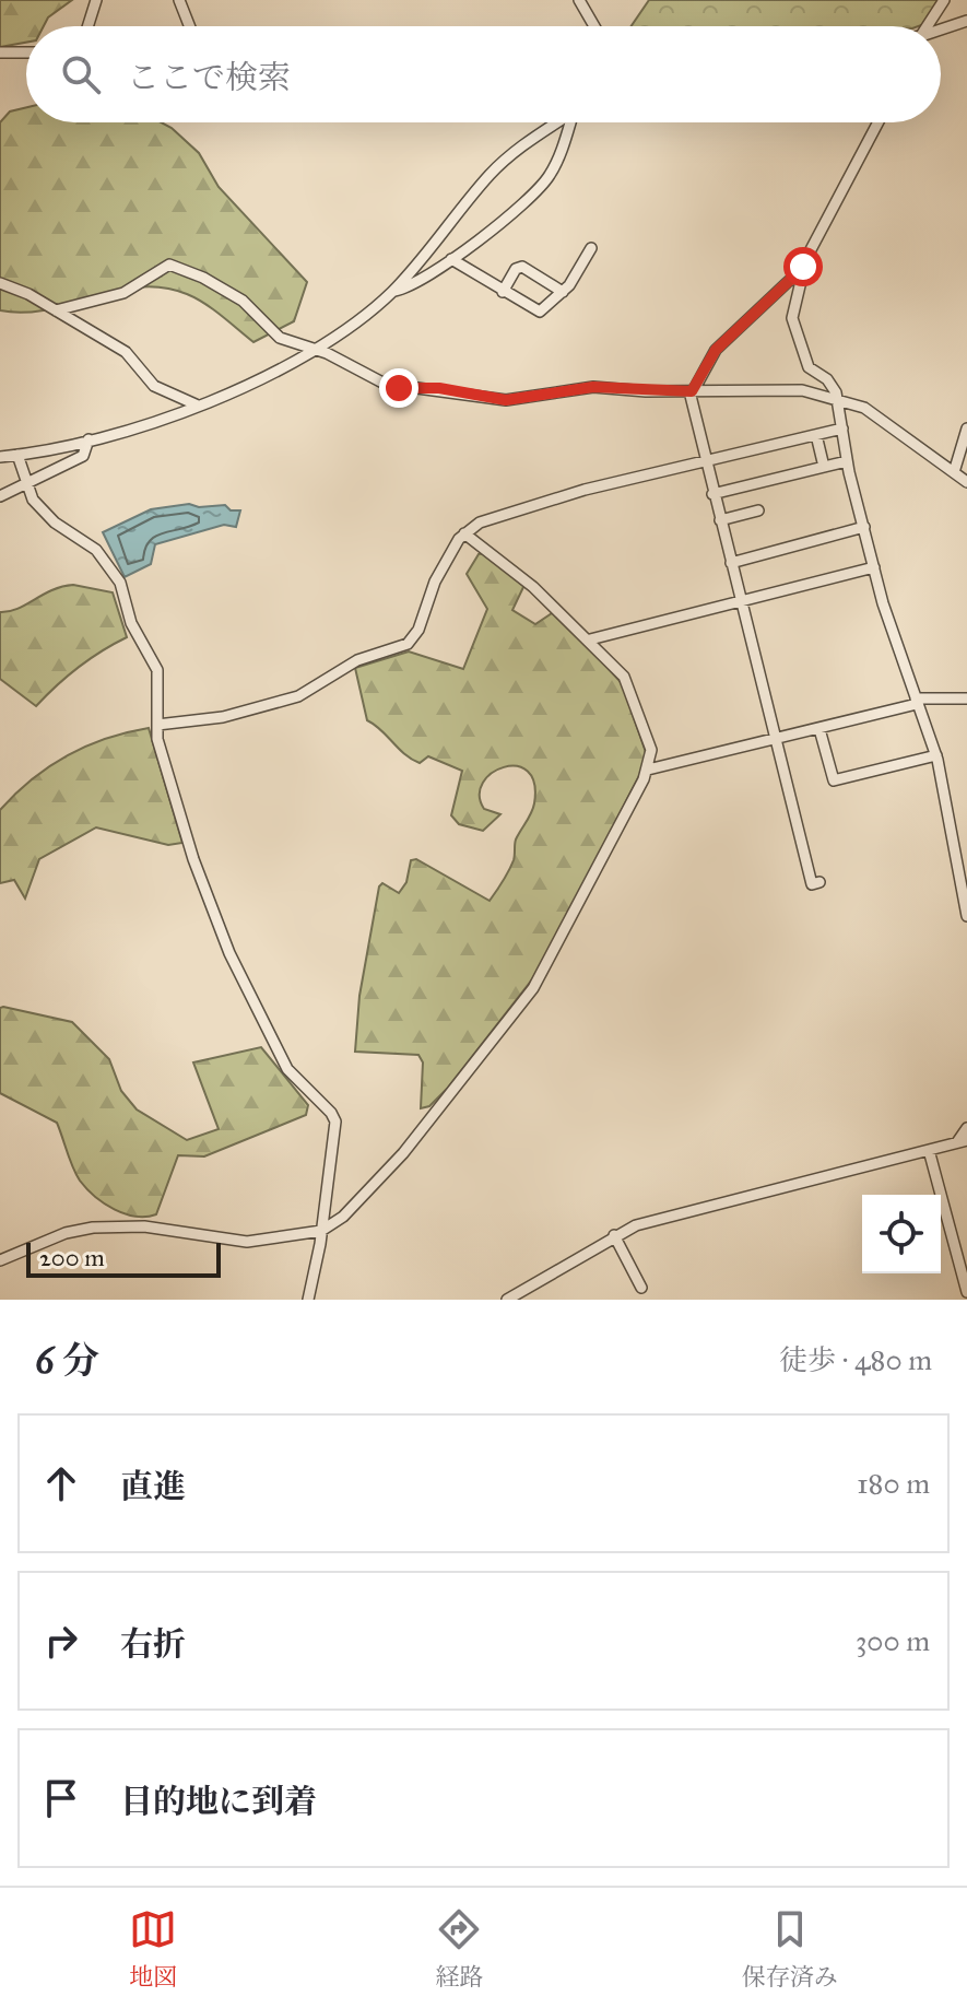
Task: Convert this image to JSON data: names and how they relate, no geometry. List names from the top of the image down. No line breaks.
{"scale_bar":"200 m","page":{"search":"ここで検索","scale":"200 m","heading":["6 分","徒歩 · 480 m"],"list":[["直進","180 m"],["右折","300 m"],"目的地に到着"],"nav":["地図","経路","保存済み"]}}
